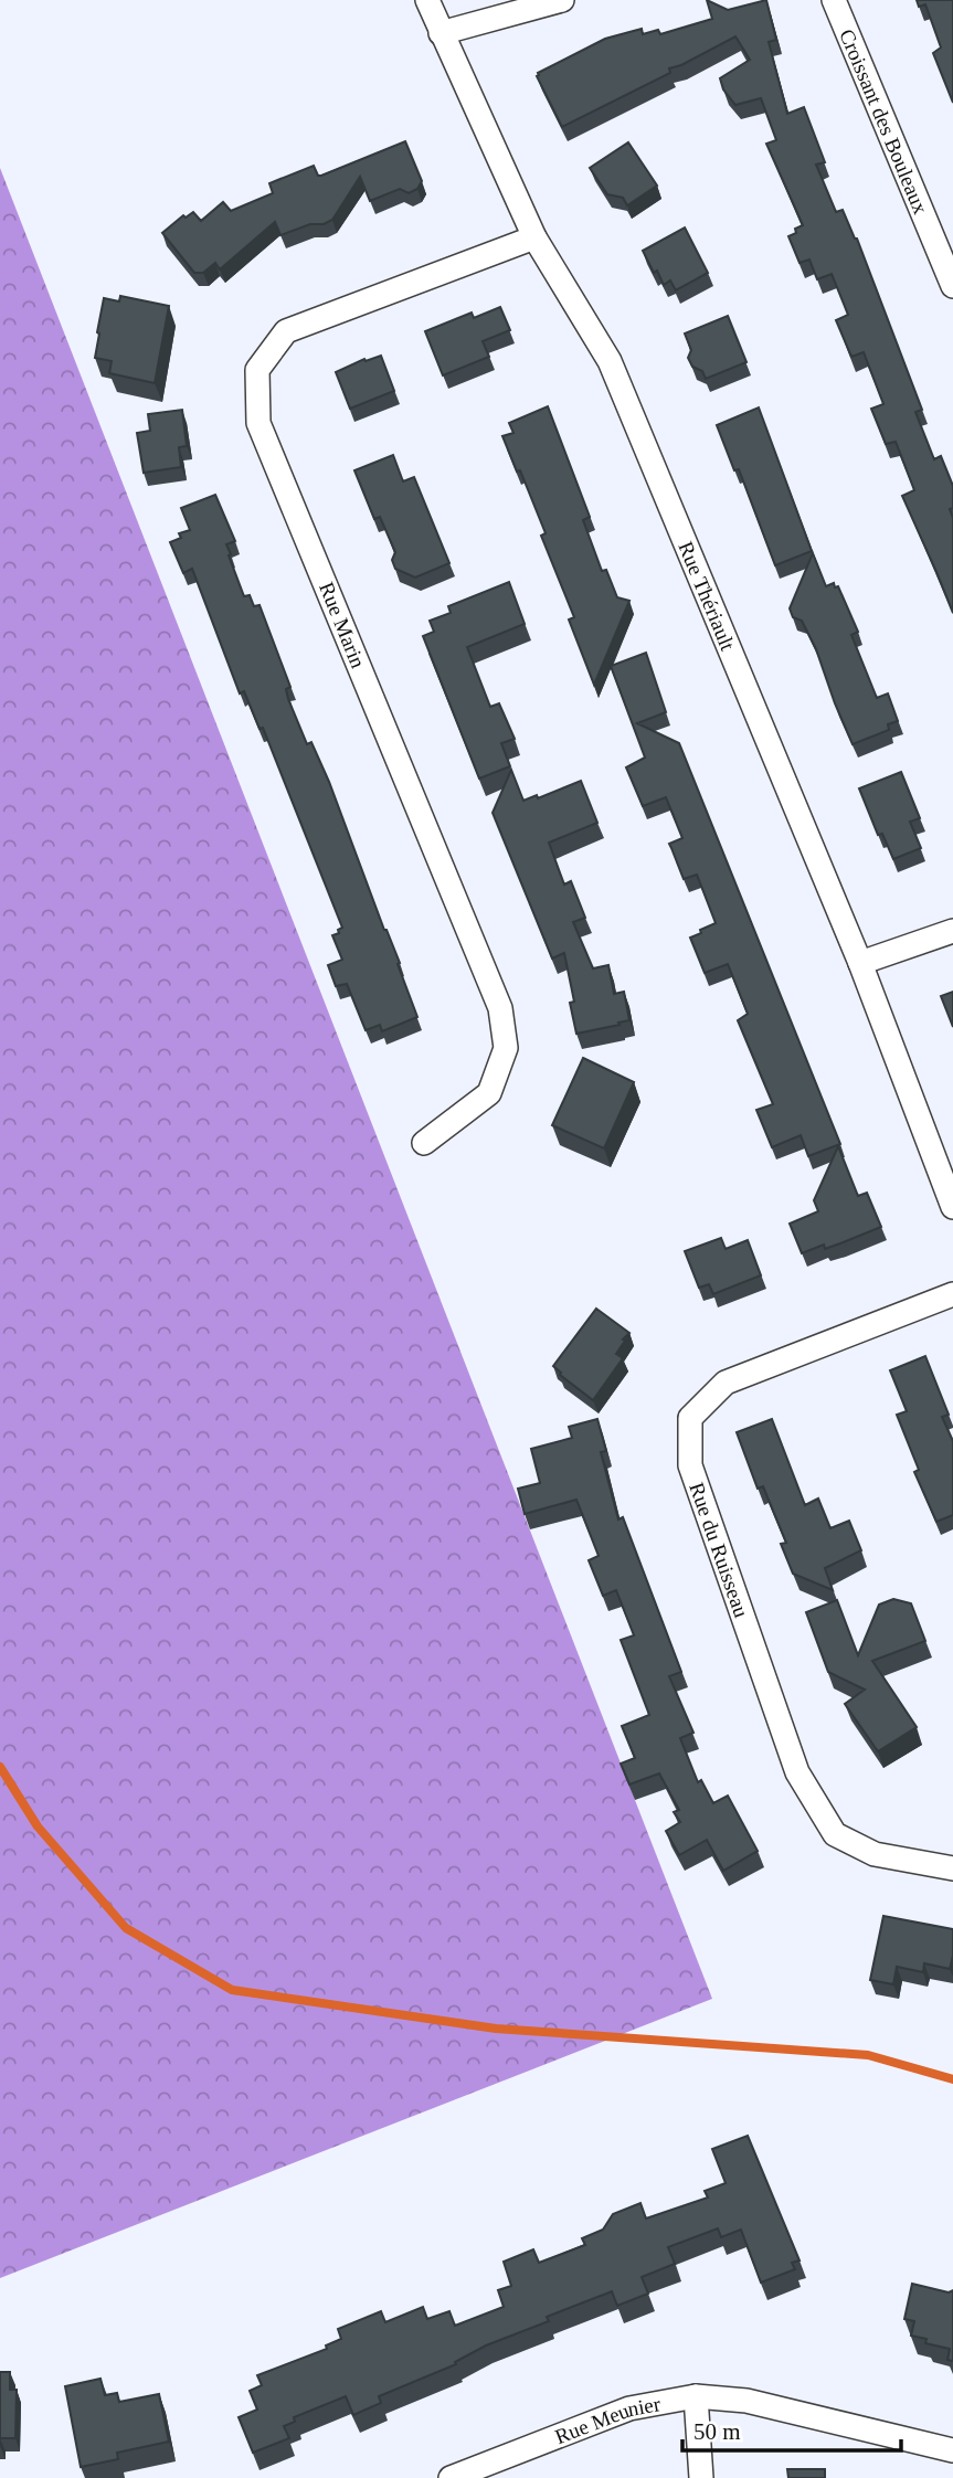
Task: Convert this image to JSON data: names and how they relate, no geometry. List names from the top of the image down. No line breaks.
{"streets":{"street":["Croissant des Bouleaux","Rue Thériault","Rue Marin","Rue du Ruisseau","Rue Meunier"]},"crossings":[["Rue Thériault","Rue Marin"]],"scale_bar":"50 m"}
